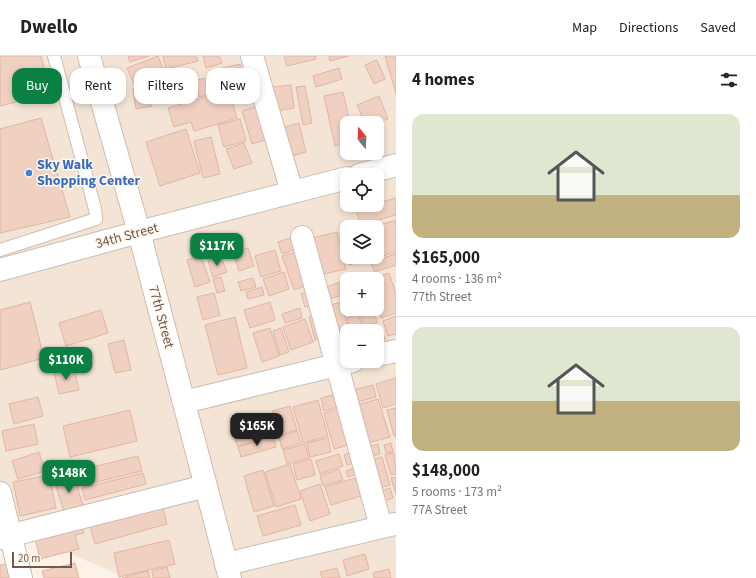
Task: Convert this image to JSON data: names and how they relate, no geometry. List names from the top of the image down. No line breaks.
{"streets":{"street":["34th Street","77th Street"]},"crossings":[["34th Street","77th Street"]],"places":["Sky Walk Shopping Center"],"scale_bar":"20 m","north":"top","page":{"header":"Dwello","nav":["Map","Directions","Saved"],"heading":"4 homes","chip":["Buy","Rent","Filters","New"],"list":[{"name":"$165,000","note":"4 rooms · 136 m² · 77th Street"},{"name":"$148,000","note":"5 rooms · 173 m² · 77A Street"}],"map_buttons":["+","−"],"price":["$117K","$110K","$165K","$148K"],"scale":"20 m"}}
